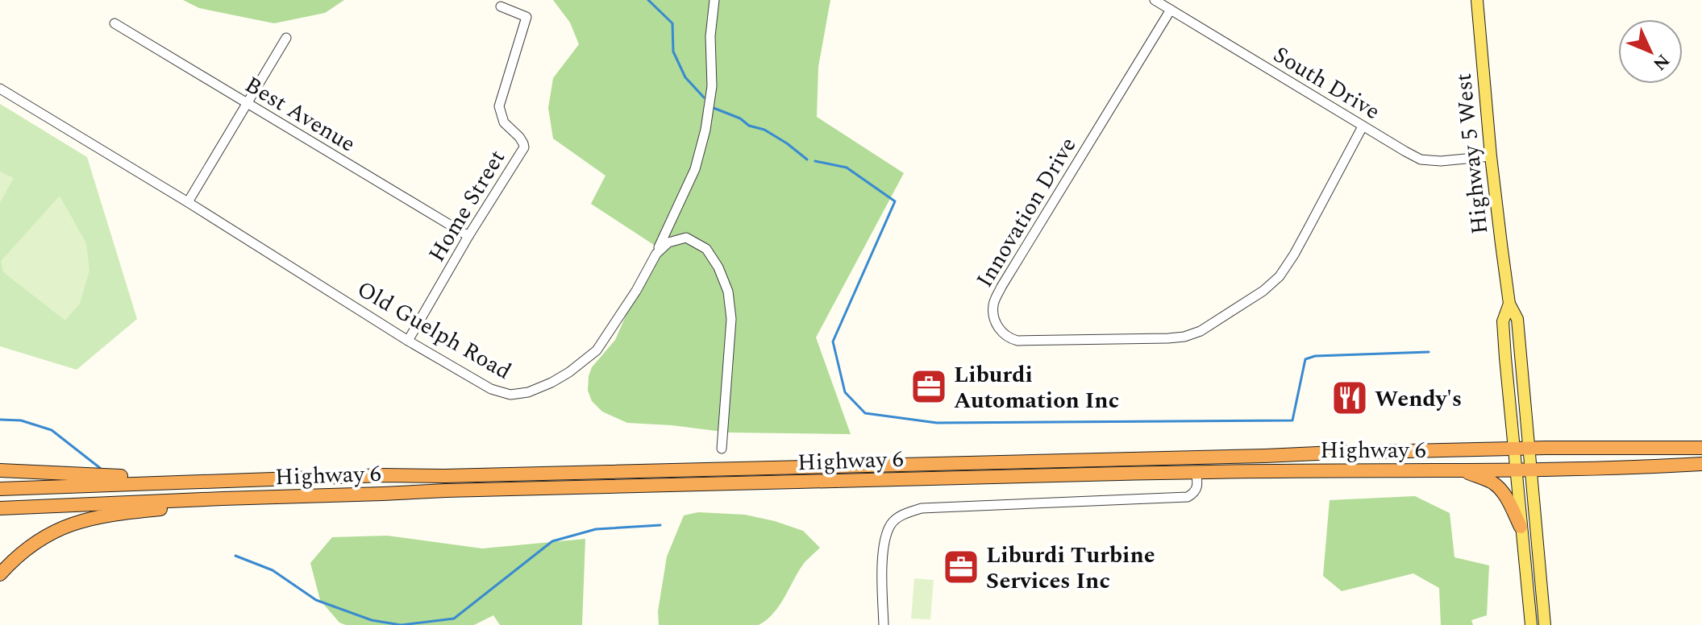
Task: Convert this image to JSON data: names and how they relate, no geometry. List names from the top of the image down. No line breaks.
{"streets":{"highway":["Highway 6"],"main road":["Highway 5 West"],"street":["South Drive","Best Avenue","Home Street","Innovation Drive","Old Guelph Road"]},"crossings":[["South Drive","Highway 5 West"],["South Drive","Innovation Drive"],["Best Avenue","Home Street"],["Highway 5 West","Highway 6"],["Home Street","Old Guelph Road"]],"places":{"office":["Liburdi Automation Inc","Liburdi Turbine Services Inc"],"restaurant":["Wendy's"]},"north":"bottom right"}
